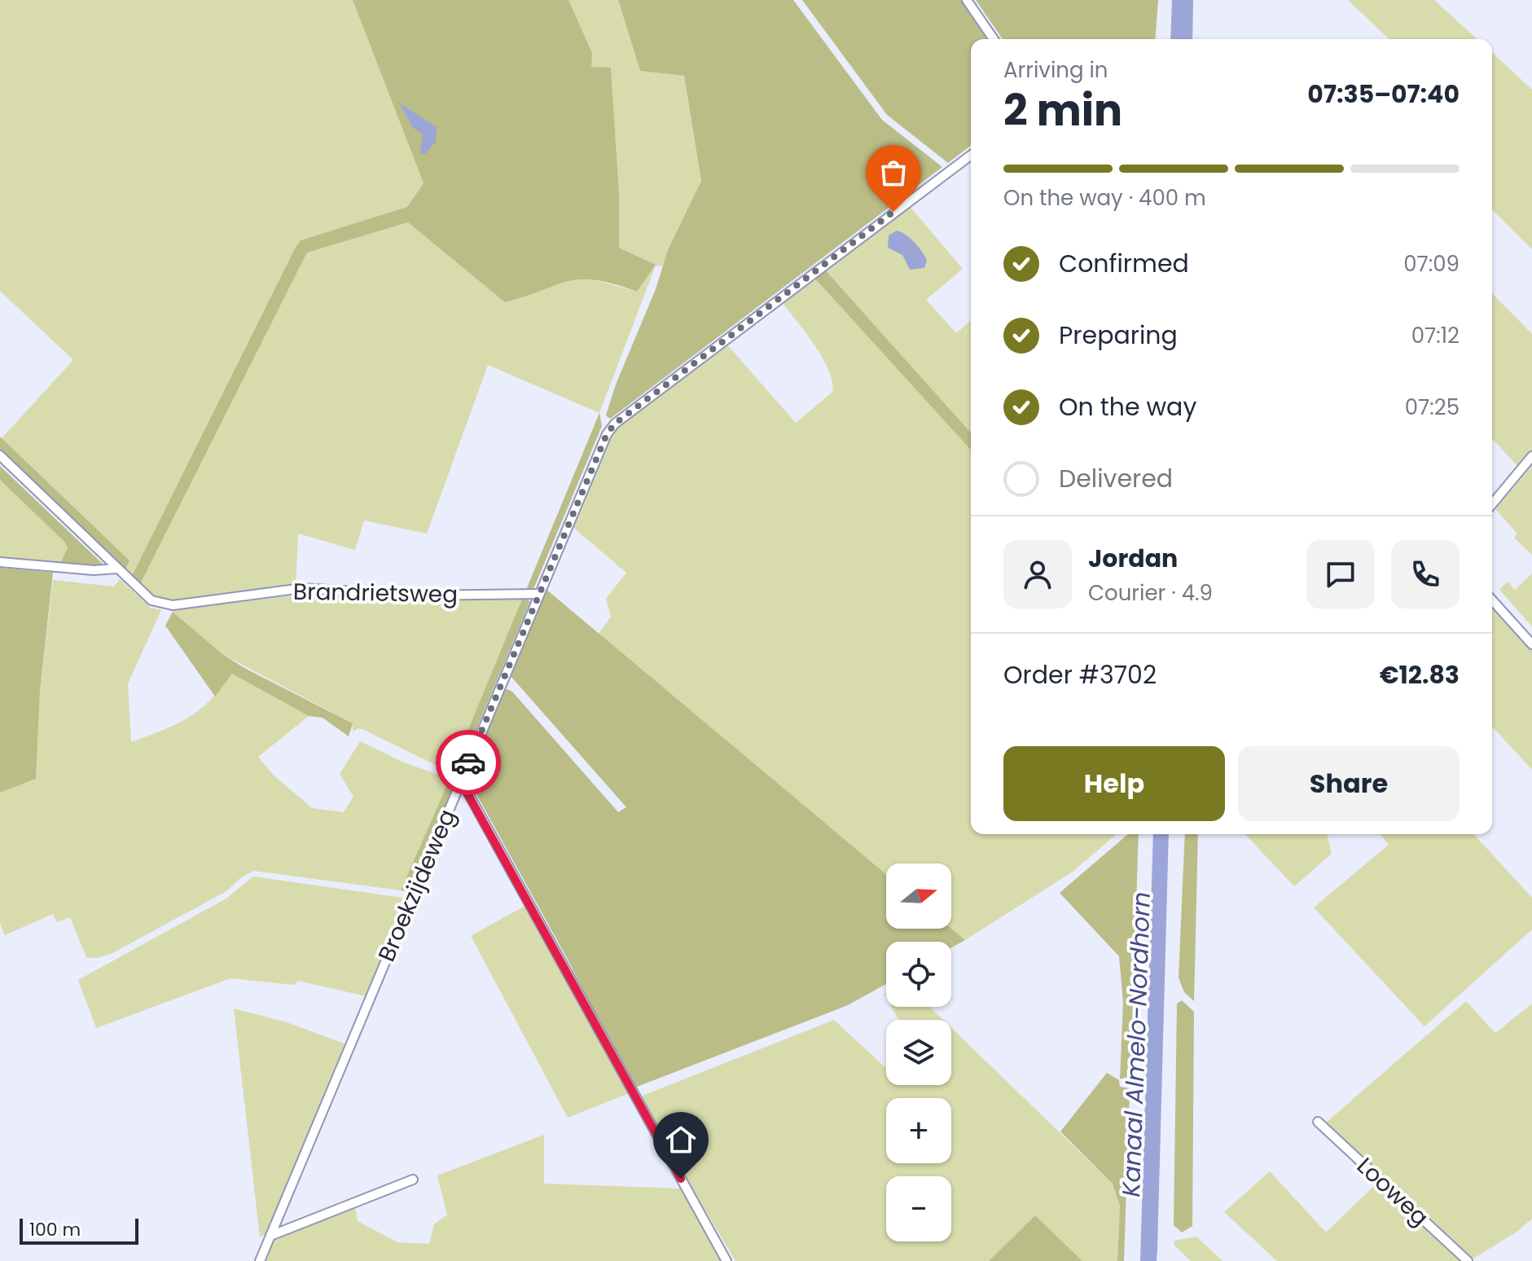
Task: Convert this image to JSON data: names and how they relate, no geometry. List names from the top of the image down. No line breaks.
{"streets":{"street":["Brandrietsweg","Broekzijdeweg","Looweg"]},"crossings":[["Brandrietsweg","Broekzijdeweg"]],"water":["Kanaal Almelo-Nordhorn"],"scale_bar":"100 m","north":"right","page":{"heading":["2 min","Arriving in","07:35–07:40"],"panel":["Jordan","Courier · 4.9","Order #3702","€12.83"],"bar":"On the way · 400 m","list":[["Confirmed","07:09"],["Preparing","07:12"],["On the way","07:25"],"Delivered"],"buttons":["Help","Share"],"map_buttons":["+","−"],"scale":"100 m"}}
